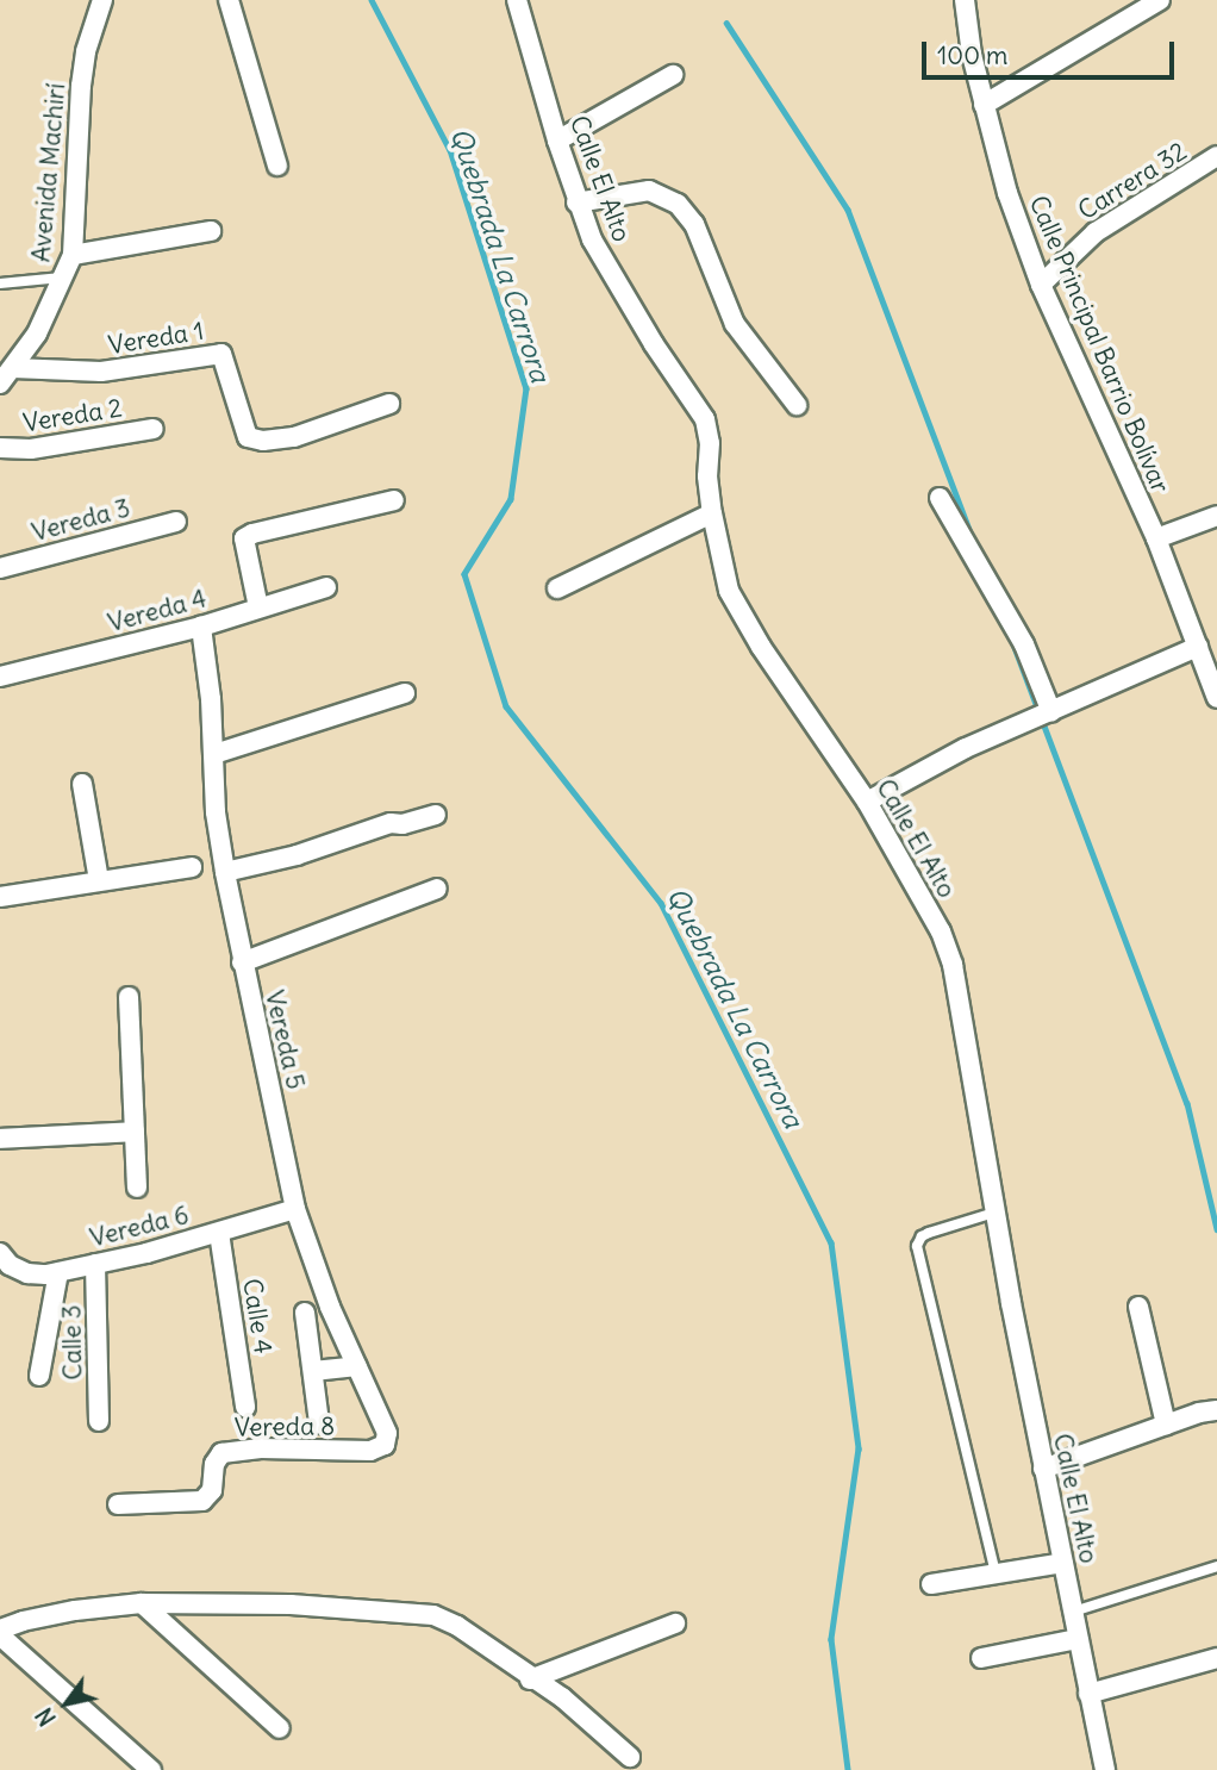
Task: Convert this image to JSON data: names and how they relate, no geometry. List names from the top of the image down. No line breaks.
{"streets":{"street":["Avenida Machirí","Calle El Alto","Carrera 32","Vereda 1","Calle Principal Barrio Bolívar","Vereda 2","Vereda 3","Vereda 4","Vereda 5","Vereda 6","Calle 4","Calle 3","Vereda 8"]},"crossings":[["Avenida Machirí","Vereda 1"],["Carrera 32","Calle Principal Barrio Bolívar"],["Vereda 4","Vereda 5"],["Vereda 5","Vereda 6"],["Vereda 5","Vereda 8"],["Vereda 6","Calle 4"],["Vereda 6","Calle 3"]],"water":["Quebrada La Carrora"],"scale_bar":"100 m","north":"bottom left"}
